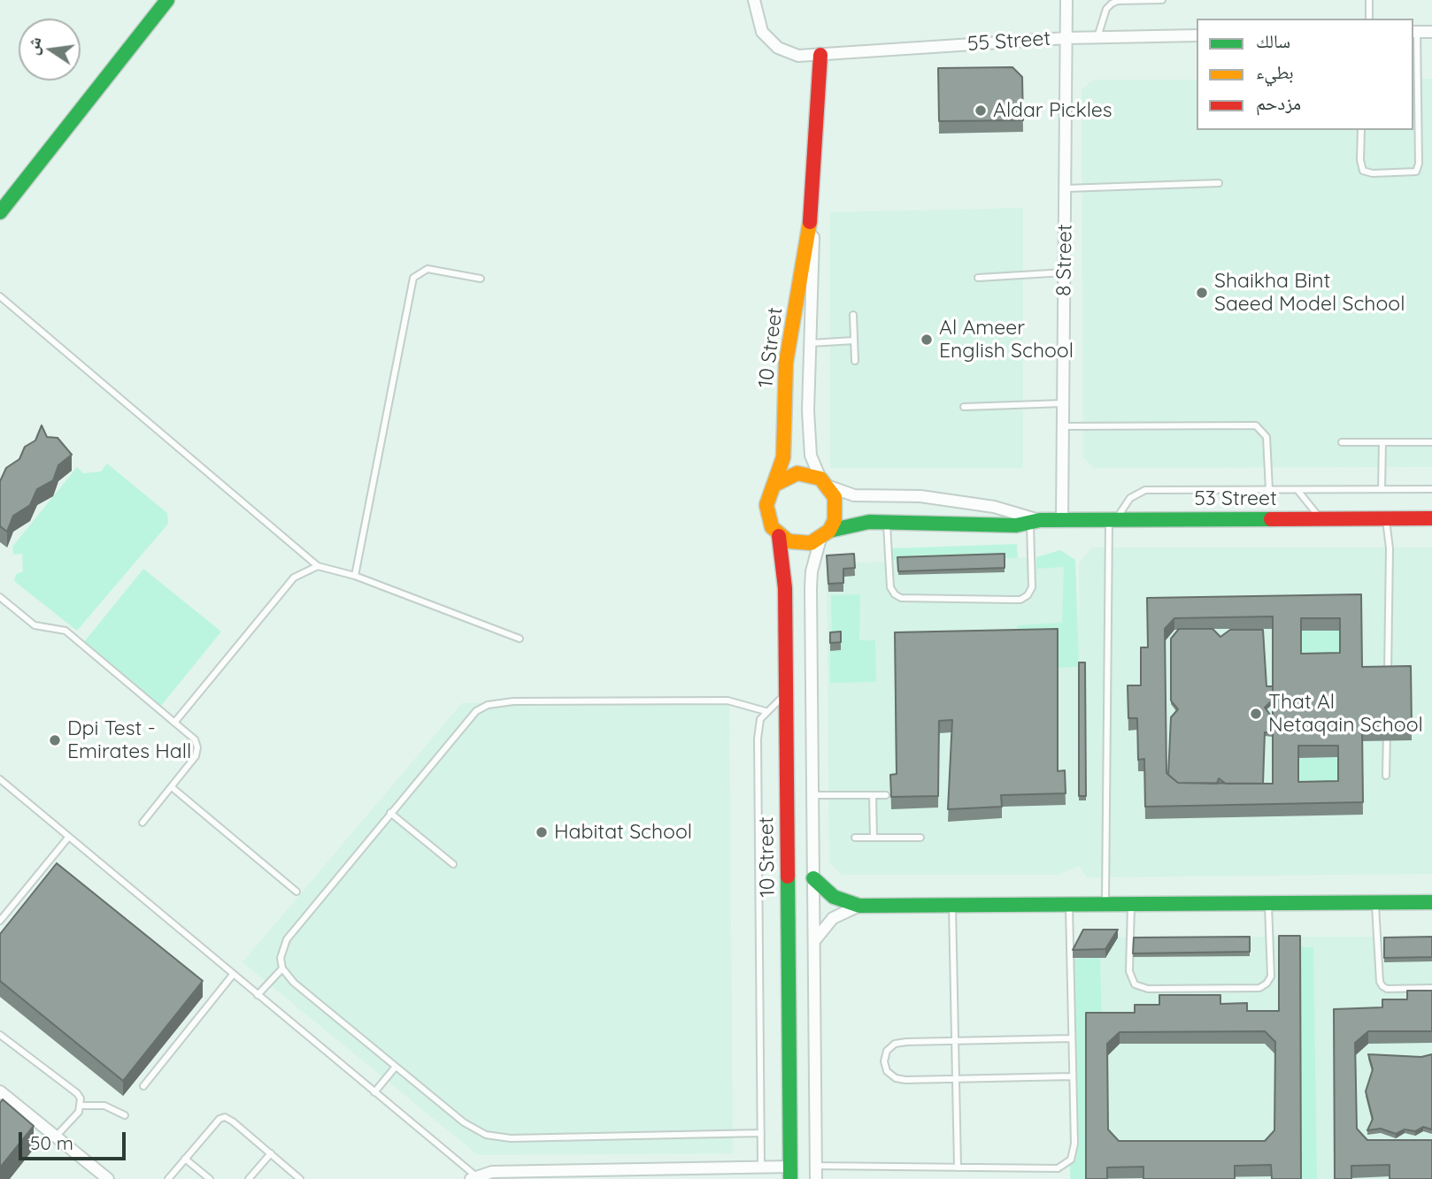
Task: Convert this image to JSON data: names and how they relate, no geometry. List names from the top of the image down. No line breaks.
{"streets":{"street":["55 Street","8 Street","10 Street","53 Street"]},"crossings":[["55 Street","8 Street"],["55 Street","10 Street"],["8 Street","53 Street"],["10 Street","53 Street"]],"places":["Aldar Pickles","Shaikha Bint Saeed Model School","Al Ameer English School","That Al Netaqain School","Dpi Test - Emirates Hall","Habitat School"],"legend":["سالك","بطيء","مزدحم"],"scale_bar":"50 m","north":"left"}
